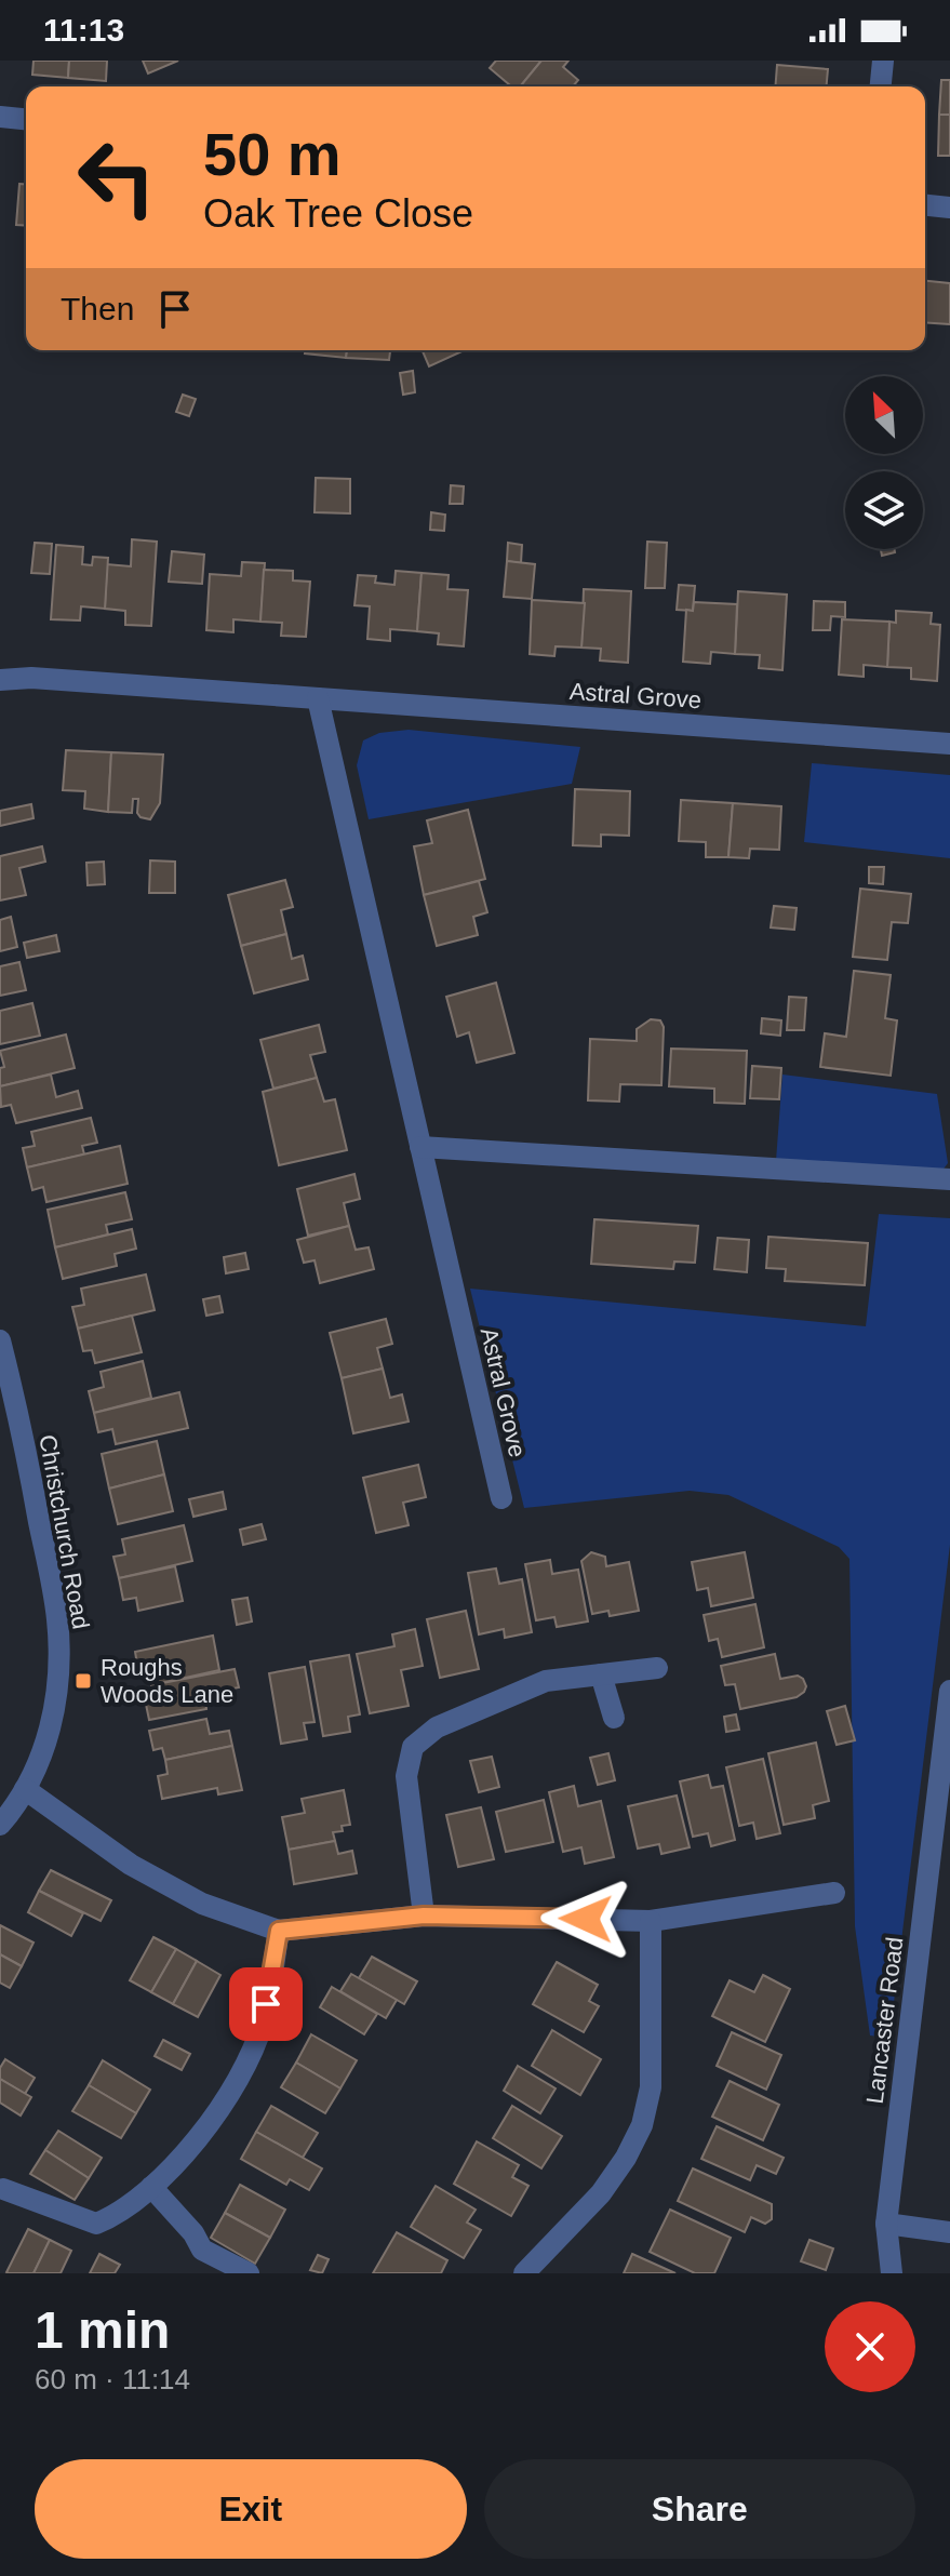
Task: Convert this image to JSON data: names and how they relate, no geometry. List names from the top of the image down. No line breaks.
{"streets":{"street":["Astral Grove","Christchurch Road","Lancaster Road"]},"places":{"transit":["Roughs Woods Lane"]},"north":"top left","page":{"status":"11:13","turn":["50 m","Oak Tree Close"],"then":"Then","heading":["1 min","60 m · 11:14"],"buttons":["Exit","Share"]}}
